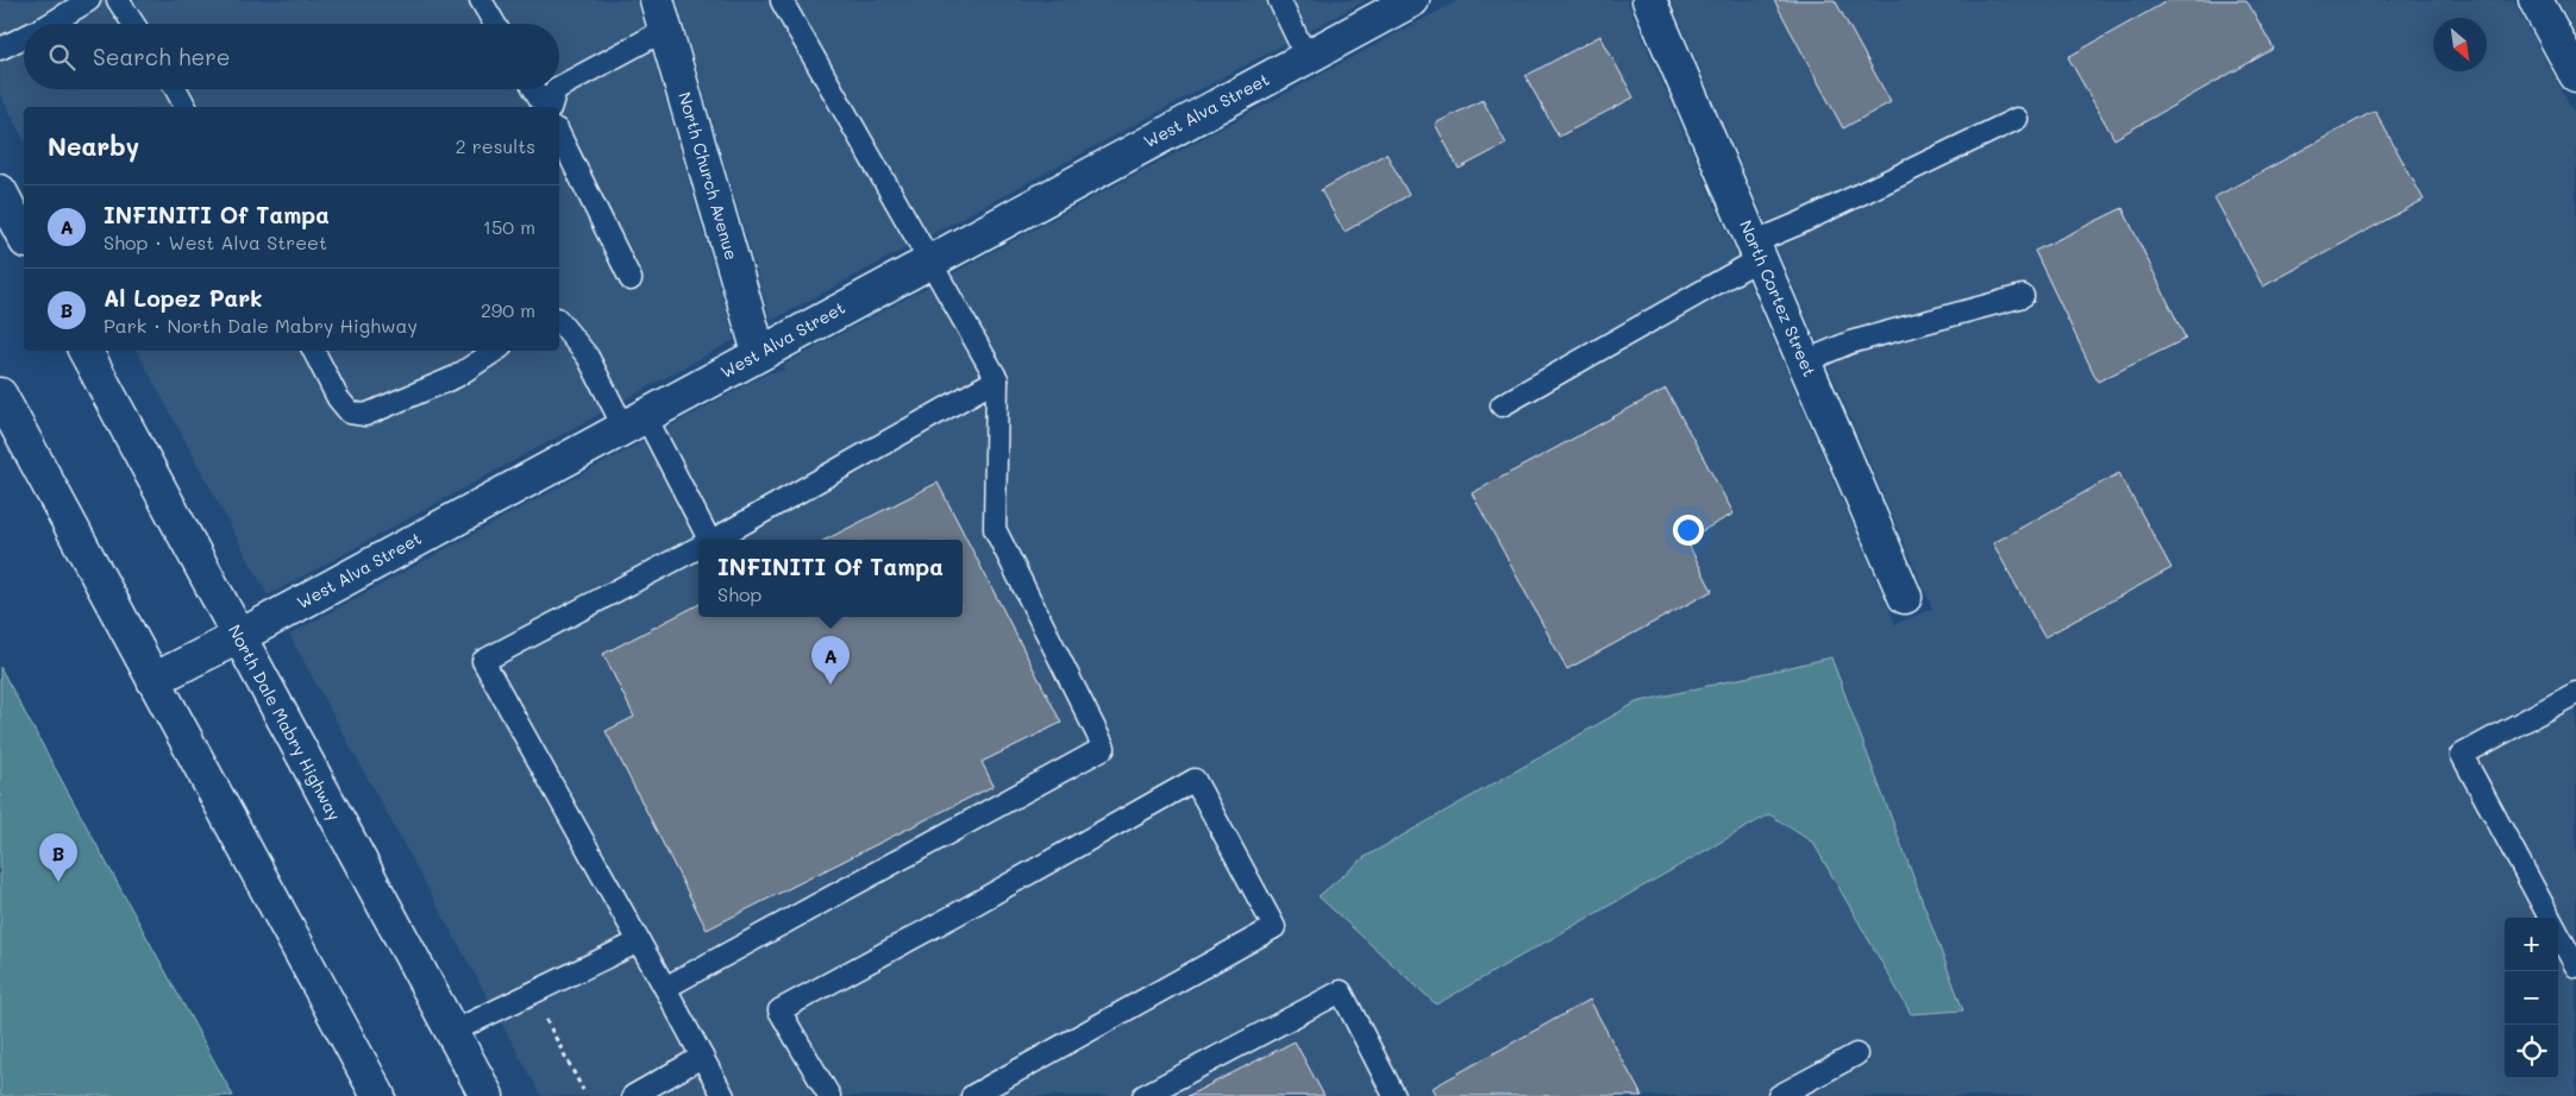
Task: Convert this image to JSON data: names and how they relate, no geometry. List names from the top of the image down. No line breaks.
{"streets":{"street":["West Alva Street","North Church Avenue","North Cortez Street","North Dale Mabry Highway"]},"crossings":[["West Alva Street","North Church Avenue"],["West Alva Street","North Dale Mabry Highway"]],"north":"bottom right","page":{"search":"Search here","heading":["Nearby","2 results"],"list":[{"mark":"A","name":"INFINITI Of Tampa","note":"Shop · West Alva Street","value":"150 m"},{"mark":"B","name":"Al Lopez Park","note":"Park · North Dale Mabry Highway","value":"290 m"}],"popup":["INFINITI Of Tampa","Shop"],"pins":["A","B"],"map_buttons":["+","−"]}}
